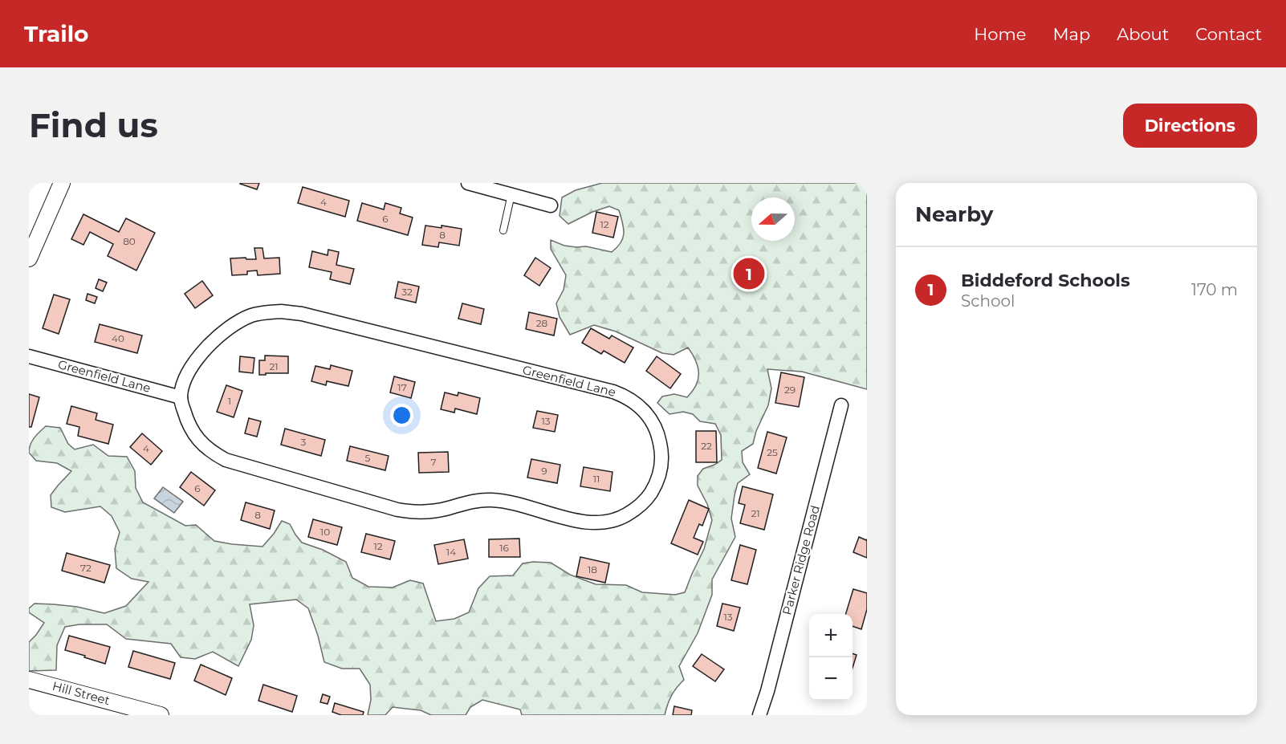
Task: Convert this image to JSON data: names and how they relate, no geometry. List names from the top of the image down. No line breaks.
{"streets":{"street":["Greenfield Lane","Parker Ridge Road","Hill Street"]},"house_numbers":["4","6","12","8","80","32","28","40","21","17","29","1","13","3","22","4","25","5","7","9","11","6","21","8","10","12","16","14","72","18","13"],"north":"left","page":{"header":"Trailo","nav":["Home","Map","About","Contact"],"buttons":"Directions","title":"Find us","heading":"Nearby","list":[{"mark":"1","name":"Biddeford Schools","note":"School","value":"170 m"}],"pins":"1","map_buttons":["+","−"]}}
